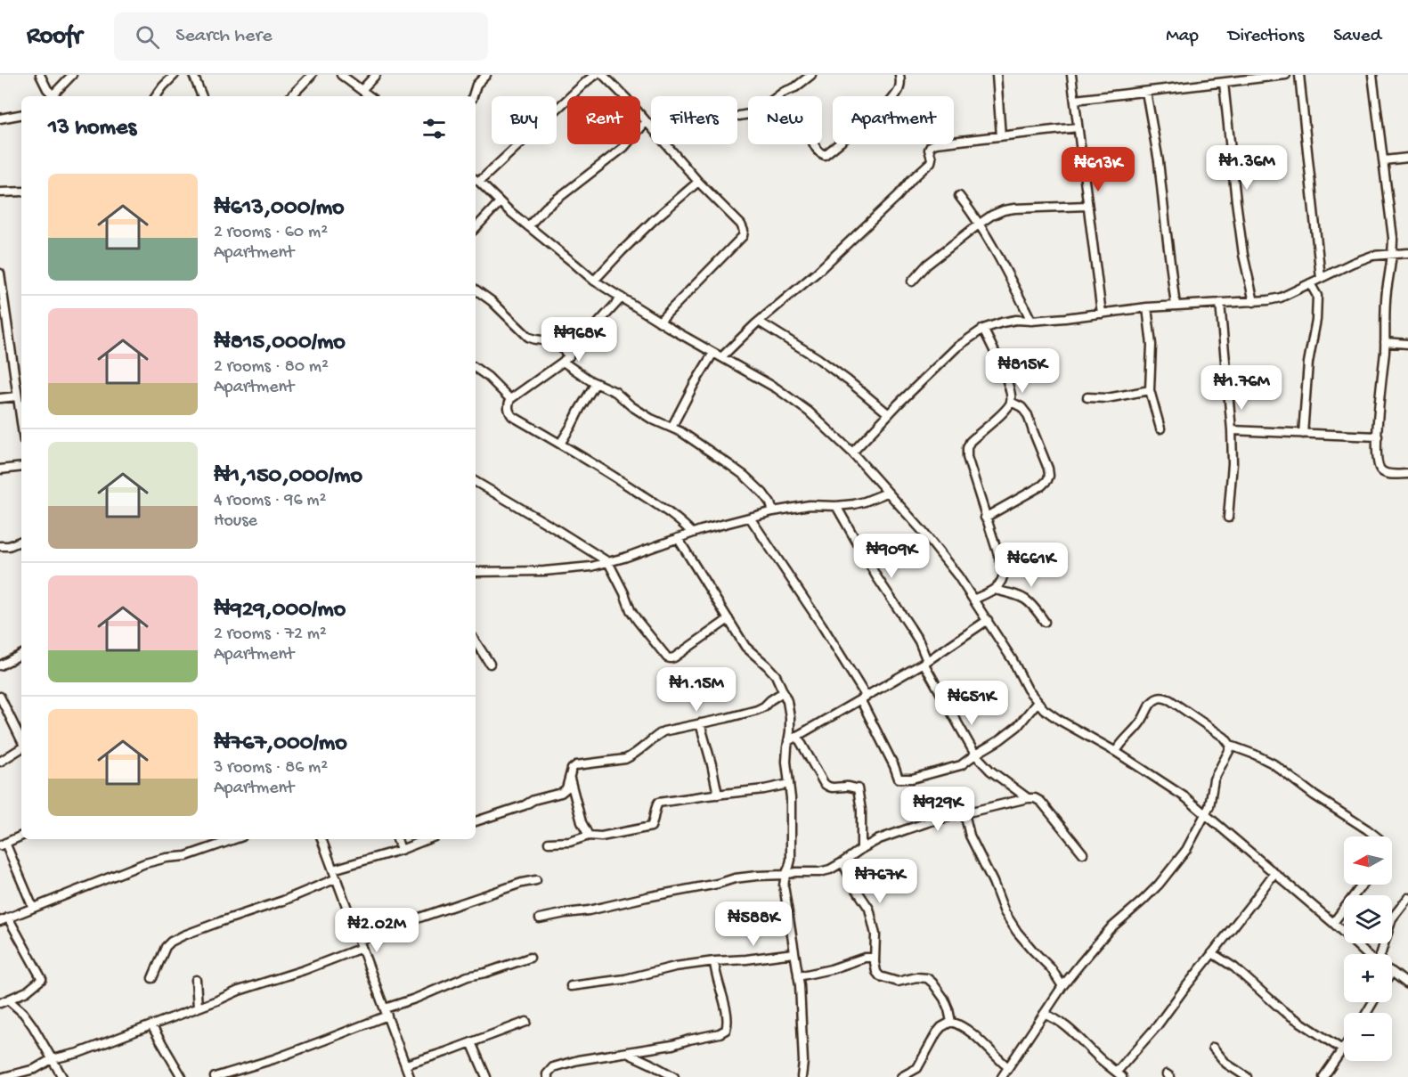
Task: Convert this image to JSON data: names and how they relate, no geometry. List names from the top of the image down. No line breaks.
{"north":"left","page":{"header":"Roofr","search":"Search here","nav":["Map","Directions","Saved"],"chip":["Buy","Rent","Filters","New","Apartment"],"heading":"13 homes","price":["₦1.36M","₦613K","₦968K","₦815K","₦1.76M","₦909K","₦661K","₦1.15M","₦651K","₦929K","₦767K","₦588K","₦2.02M"],"list":[{"name":"₦613,000/mo","note":"2 rooms · 60 m² · Apartment"},{"name":"₦815,000/mo","note":"2 rooms · 80 m² · Apartment"},{"name":"₦1,150,000/mo","note":"4 rooms · 96 m² · House"},{"name":"₦929,000/mo","note":"2 rooms · 72 m² · Apartment"},{"name":"₦767,000/mo","note":"3 rooms · 86 m² · Apartment"}],"map_buttons":["+","−"]}}
